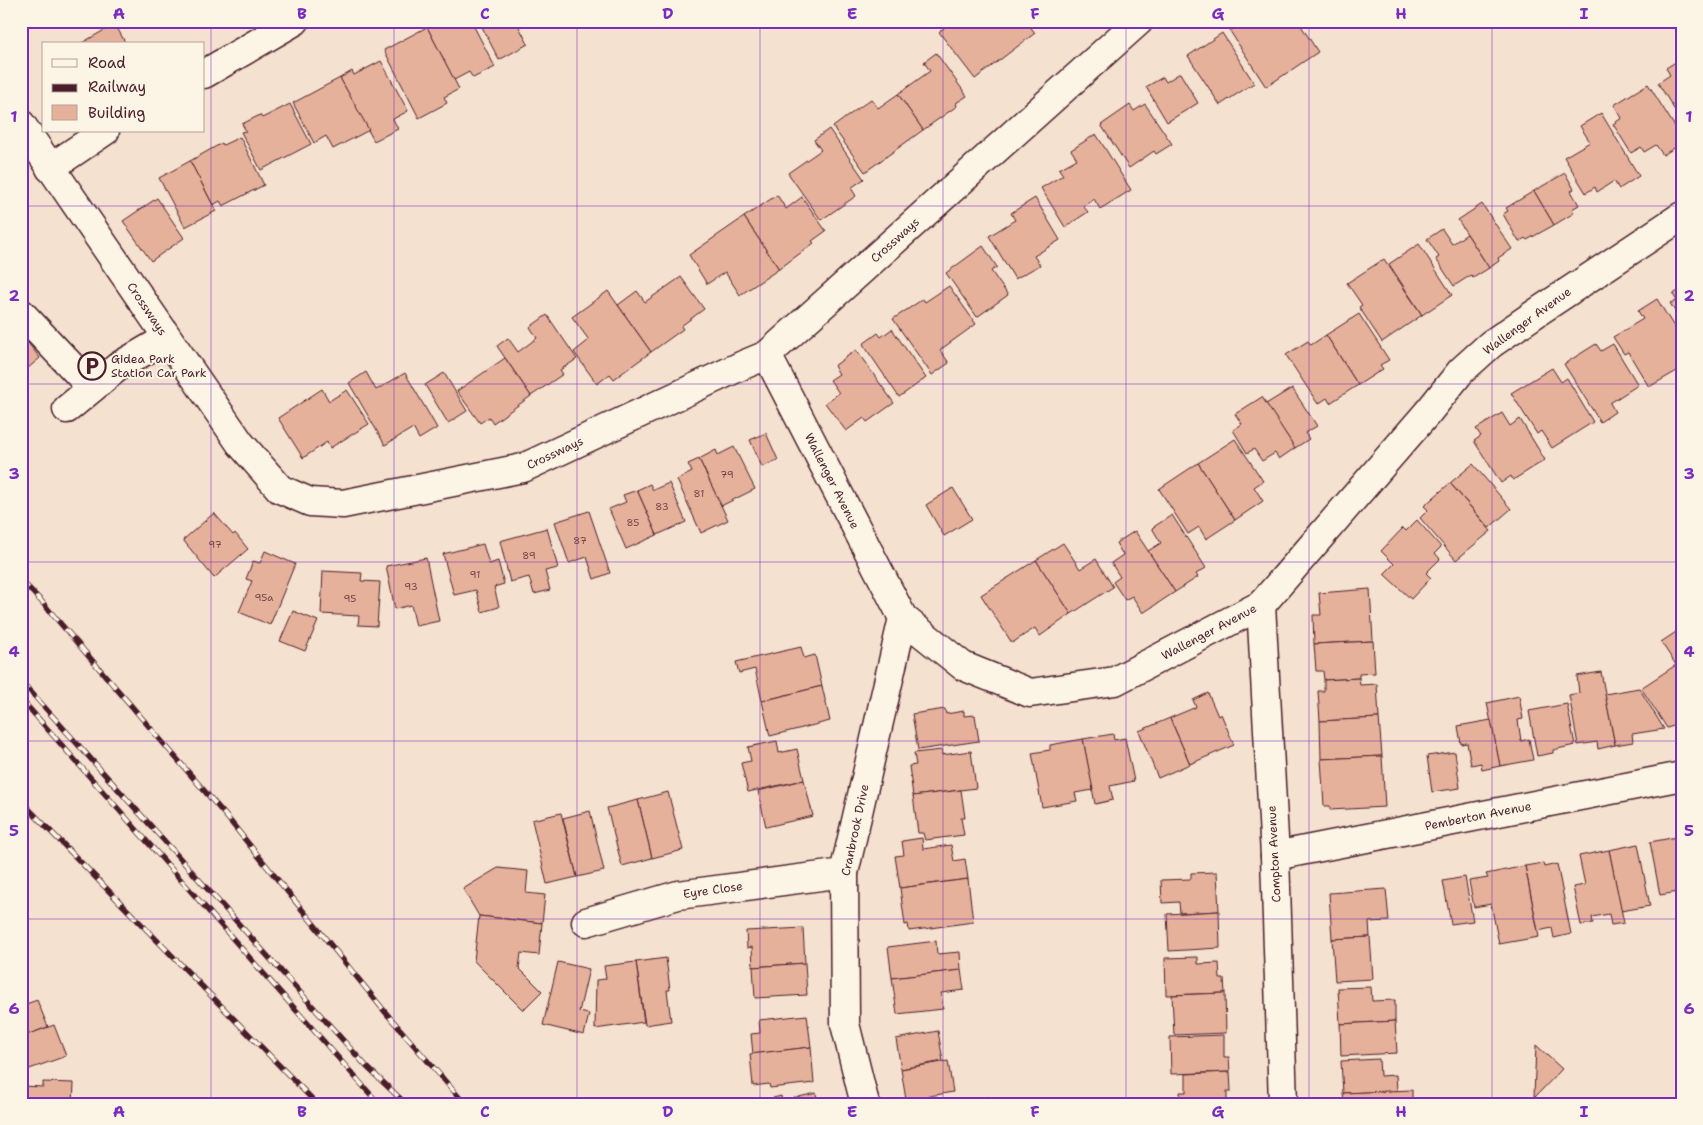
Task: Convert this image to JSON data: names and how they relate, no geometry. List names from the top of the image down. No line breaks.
{"streets":{"street":["Crossways","Wallenger Avenue","Pemberton Avenue","Cranbrook Drive","Compton Avenue","Eyre Close"]},"crossings":[["Crossways","Wallenger Avenue"],["Wallenger Avenue","Cranbrook Drive"],["Wallenger Avenue","Compton Avenue"],["Pemberton Avenue","Compton Avenue"],["Cranbrook Drive","Eyre Close"]],"places":{"parking":["Gidea Park Station Car Park"]},"house_numbers":["79","81","83","85","87","97","89","91","93","95a","95"],"legend":["Road","Railway","Building"],"grid":{"columns":["A","B","C","D","E","F","G","H","I"],"rows":["1","2","3","4","5","6"]}}
